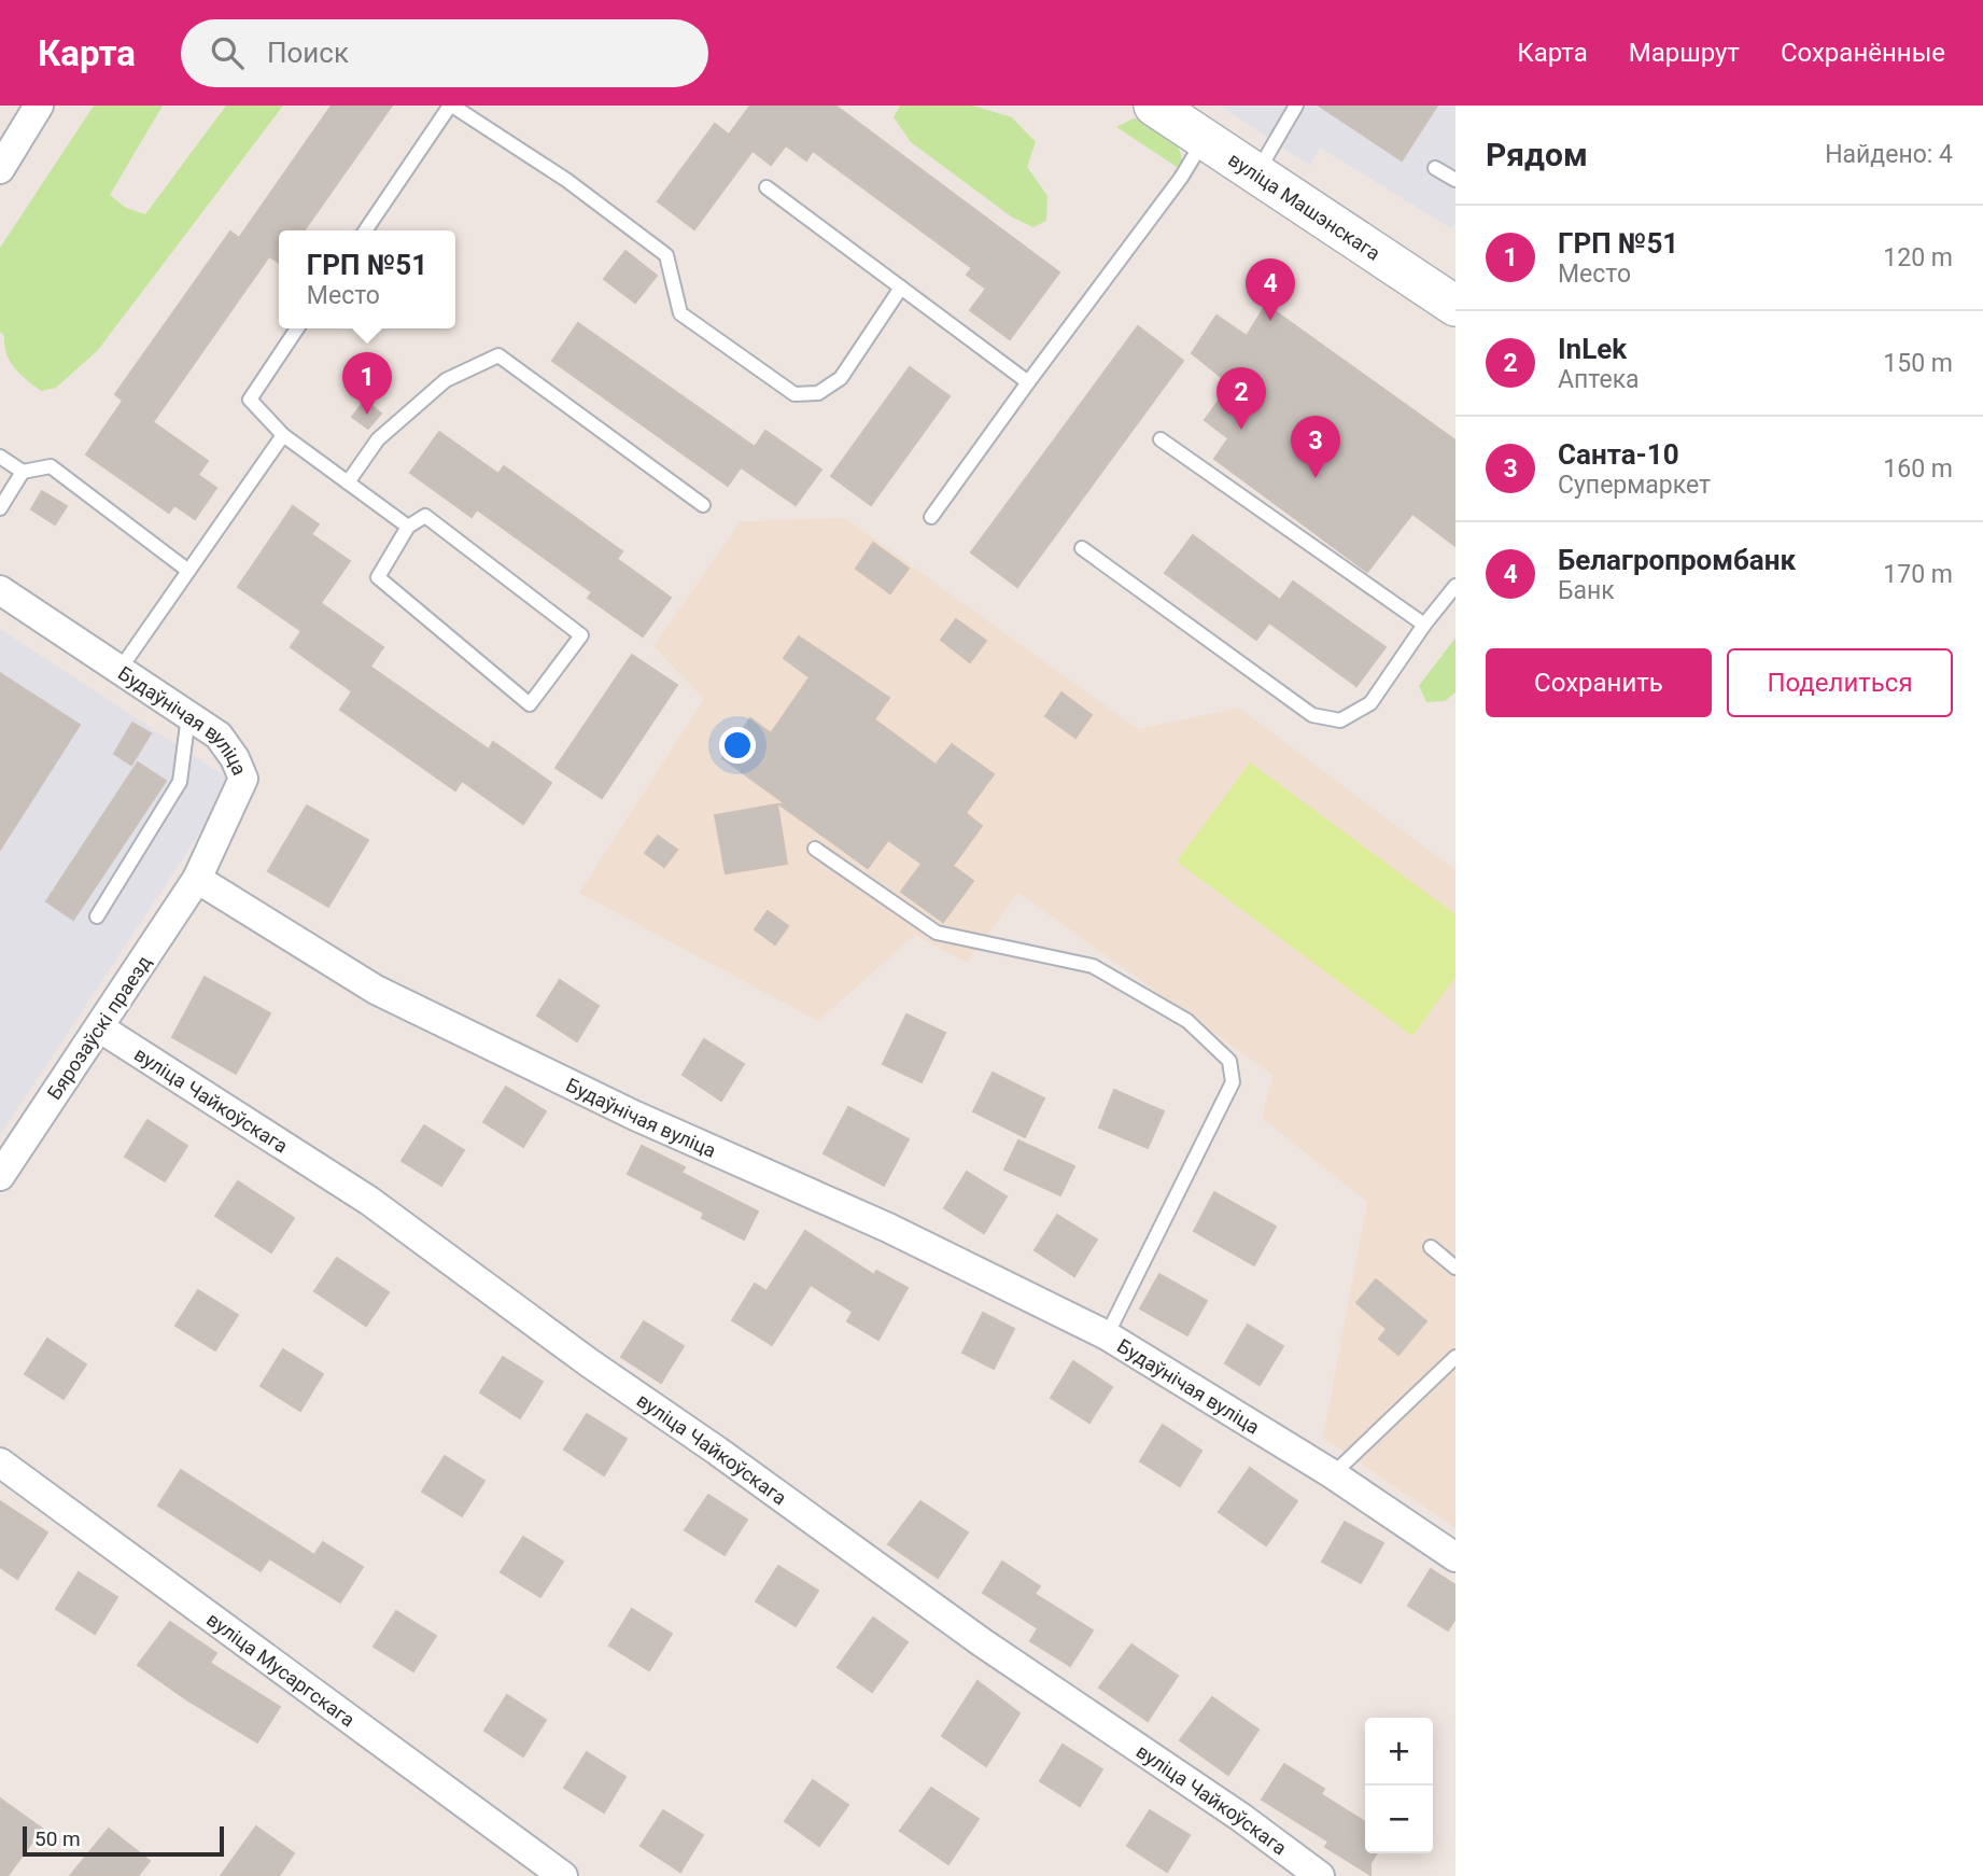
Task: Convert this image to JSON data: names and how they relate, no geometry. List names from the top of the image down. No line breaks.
{"streets":{"main road":["вуліца Машэнскага"],"street":["Будаўнічая вуліца","Бярозаўскі праезд","вуліца Чайкоўскага","вуліца Мусаргскага"]},"crossings":[["Будаўнічая вуліца","Бярозаўскі праезд"],["Бярозаўскі праезд","вуліца Чайкоўскага"]],"scale_bar":"50 m","page":{"header":"Карта","search":"Поиск","nav":["Карта","Маршрут","Сохранённые"],"heading":["Рядом","Найдено: 4"],"list":[{"mark":"1","name":"ГРП №51","note":"Место","value":"120 m"},{"mark":"2","name":"InLek","note":"Аптека","value":"150 m"},{"mark":"3","name":"Санта-10","note":"Супермаркет","value":"160 m"},{"mark":"4","name":"Белагропромбанк","note":"Банк","value":"170 m"}],"popup":["ГРП №51","Место"],"pins":["4","1","2","3"],"buttons":["Сохранить","Поделиться"],"map_buttons":["+","−"],"scale":"50 m"}}
